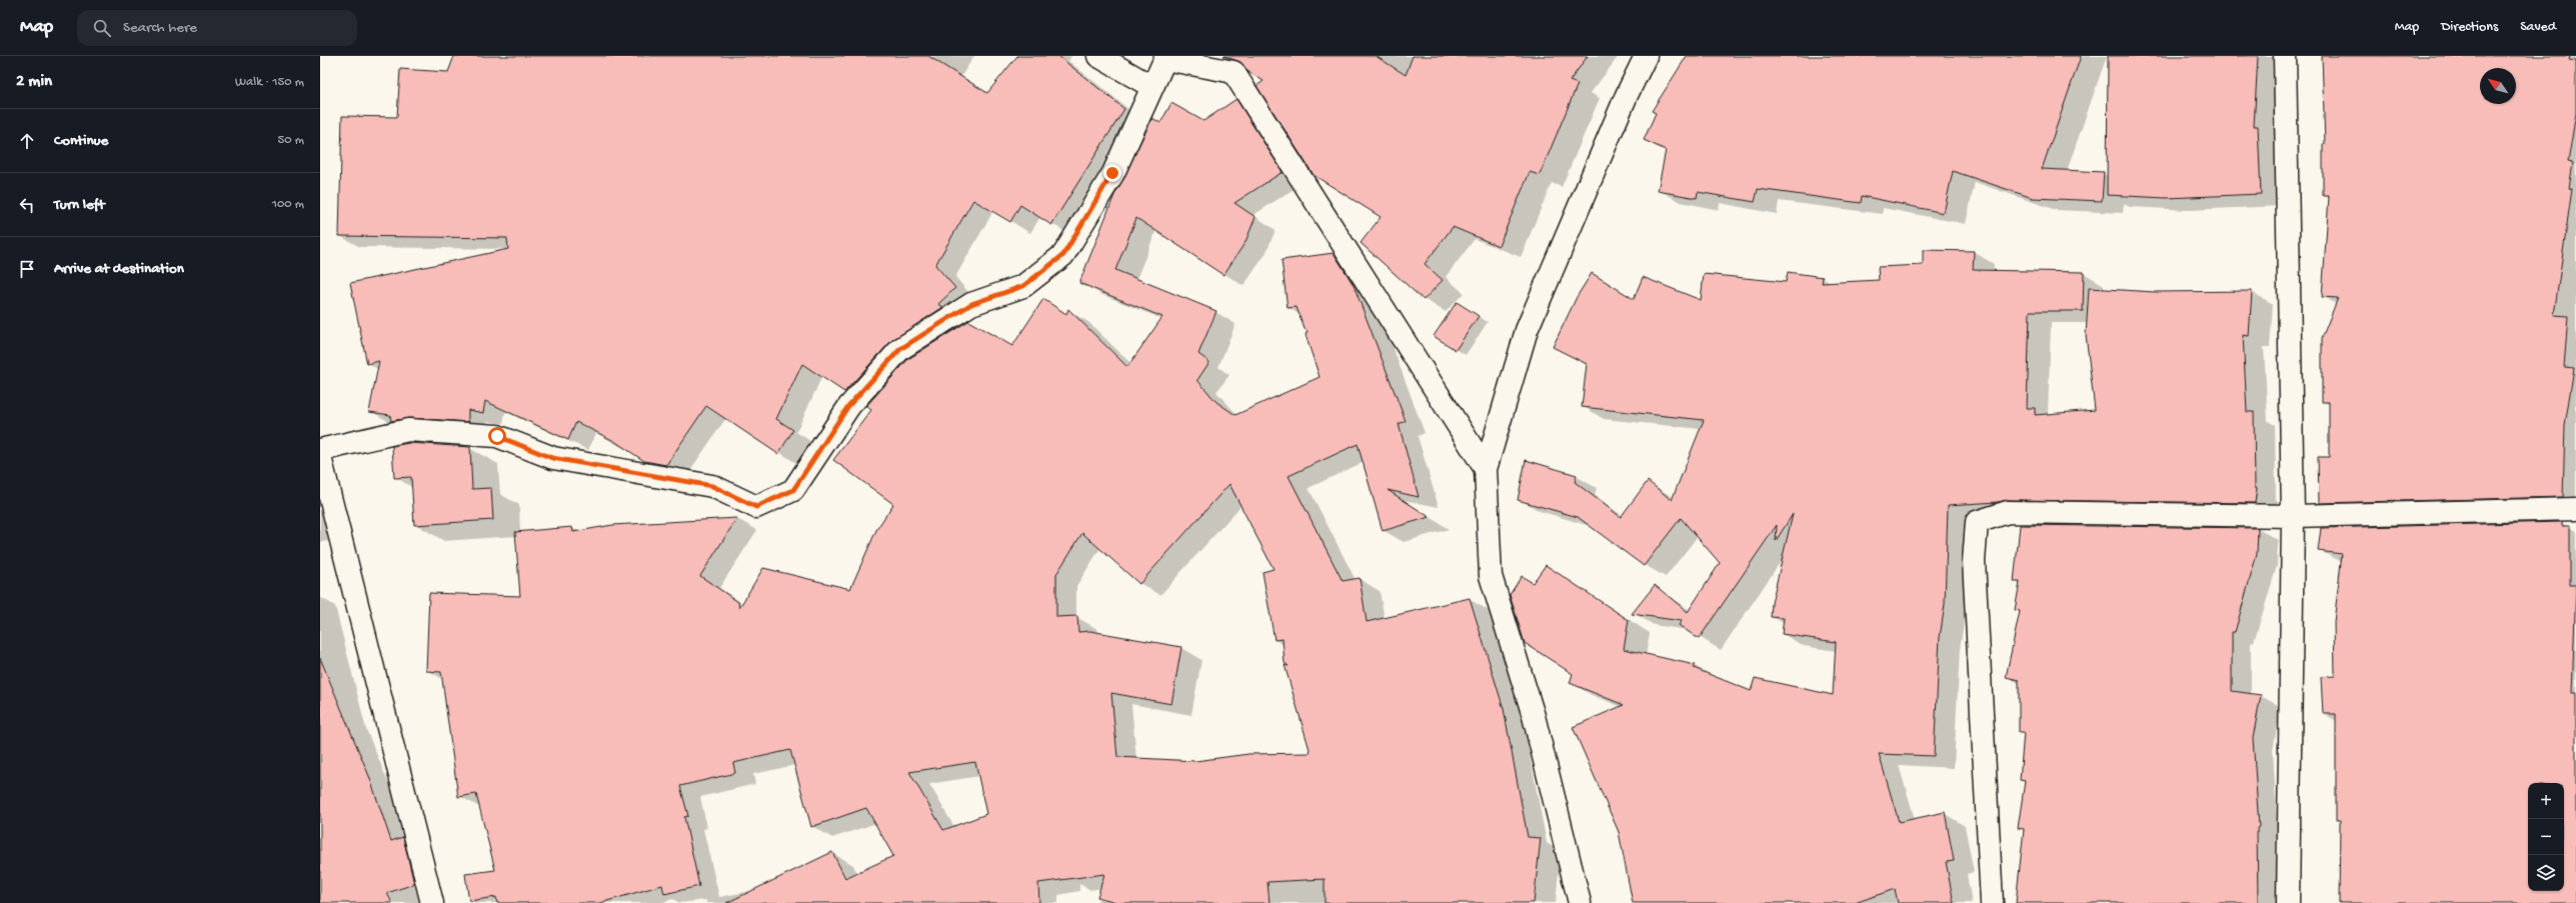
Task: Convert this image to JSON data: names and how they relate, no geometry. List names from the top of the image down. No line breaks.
{"north":"top left","page":{"header":"Map","search":"Search here","nav":["Map","Directions","Saved"],"heading":["2 min","Walk · 150 m"],"list":[["Continue","50 m"],["Turn left","100 m"],"Arrive at destination"],"map_buttons":["+","−"]}}
